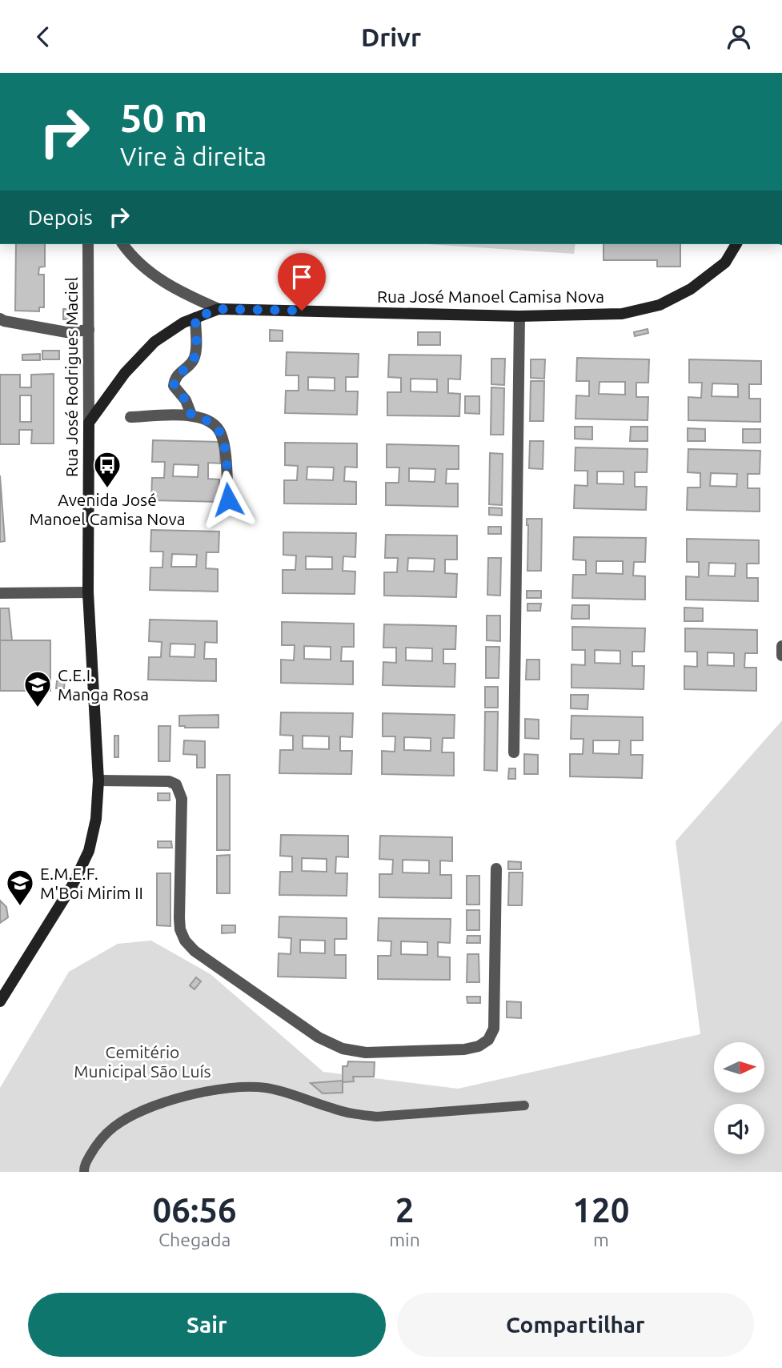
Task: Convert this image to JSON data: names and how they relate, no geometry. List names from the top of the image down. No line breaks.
{"streets":{"street":["Rua José Manoel Camisa Nova","Rua José Rodrigues Maciel"]},"crossings":[["Rua José Manoel Camisa Nova","Rua José Rodrigues Maciel"]],"parks":["Cemitério Municipal São Luís"],"places":{"bus stop":["Avenida José Manoel Camisa Nova"],"school or university":["C.E.I. Manga Rosa","E.M.E.F. M'Boi Mirim II"]},"north":"right","page":{"header":"Drivr","turn":["50 m","Vire à direita"],"then":"Depois","eta":["06:56","Chegada","2","min","120","m"],"buttons":["Sair","Compartilhar"]}}
